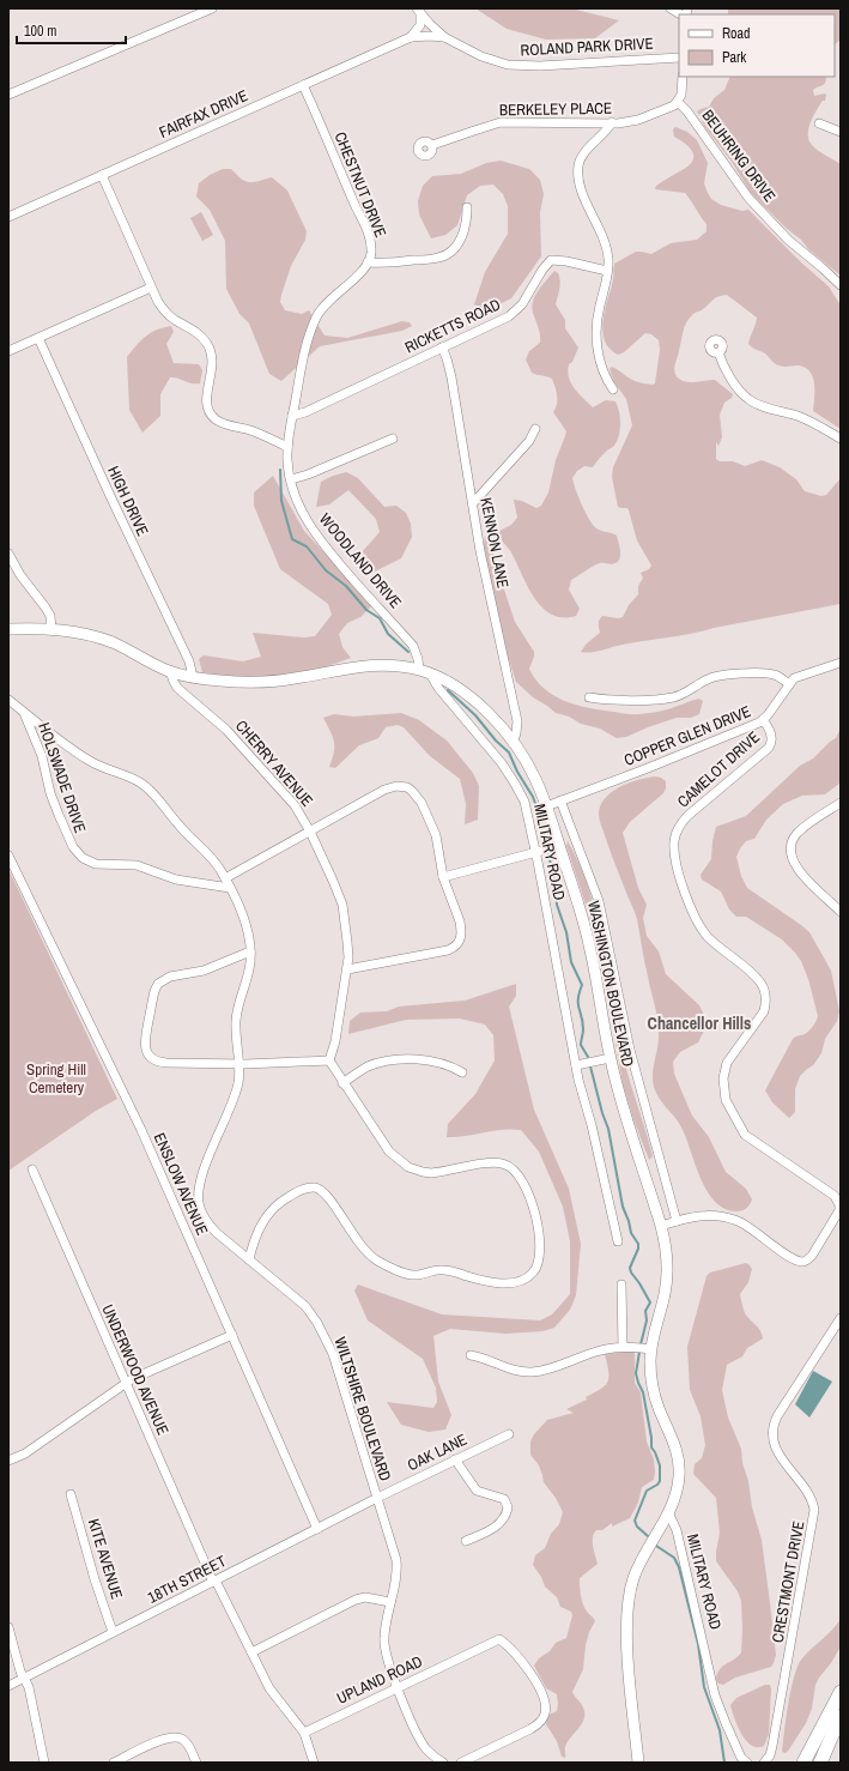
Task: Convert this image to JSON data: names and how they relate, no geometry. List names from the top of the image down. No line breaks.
{"streets":{"street":["ROLAND PARK DRIVE","BERKELEY PLACE","FAIRFAX DRIVE","BEUHRING DRIVE","CHESTNUT DRIVE","RICKETTS ROAD","HIGH DRIVE","KENNON LANE","WOODLAND DRIVE","COPPER GLEN DRIVE","CHERRY AVENUE","CAMELOT DRIVE","HOLSWADE DRIVE","MILITARY ROAD","WASHINGTON BOULEVARD","ENSLOW AVENUE","UNDERWOOD AVENUE","WILTSHIRE BOULEVARD","OAK LANE","KITE AVENUE","18TH STREET","CRESTMONT DRIVE","UPLAND ROAD"]},"crossings":[["ROLAND PARK DRIVE","FAIRFAX DRIVE"],["BERKELEY PLACE","BEUHRING DRIVE"],["FAIRFAX DRIVE","CHESTNUT DRIVE"],["CHESTNUT DRIVE","RICKETTS ROAD"],["CHESTNUT DRIVE","WOODLAND DRIVE"],["RICKETTS ROAD","KENNON LANE"],["HIGH DRIVE","WASHINGTON BOULEVARD"],["KENNON LANE","WASHINGTON BOULEVARD"],["WOODLAND DRIVE","WASHINGTON BOULEVARD"],["COPPER GLEN DRIVE","CAMELOT DRIVE"],["COPPER GLEN DRIVE","WASHINGTON BOULEVARD"],["CHERRY AVENUE","WASHINGTON BOULEVARD"],["CAMELOT DRIVE","WASHINGTON BOULEVARD"],["HOLSWADE DRIVE","WILTSHIRE BOULEVARD"],["MILITARY ROAD","WASHINGTON BOULEVARD"],["ENSLOW AVENUE","18TH STREET"],["UNDERWOOD AVENUE","18TH STREET"],["UNDERWOOD AVENUE","UPLAND ROAD"],["WILTSHIRE BOULEVARD","OAK LANE"],["WILTSHIRE BOULEVARD","18TH STREET"],["WILTSHIRE BOULEVARD","UPLAND ROAD"],["OAK LANE","18TH STREET"],["KITE AVENUE","18TH STREET"]],"districts":["Chancellor Hills"],"parks":["Spring Hill Cemetery"],"legend":["Road","Park"],"scale_bar":"100 m"}
